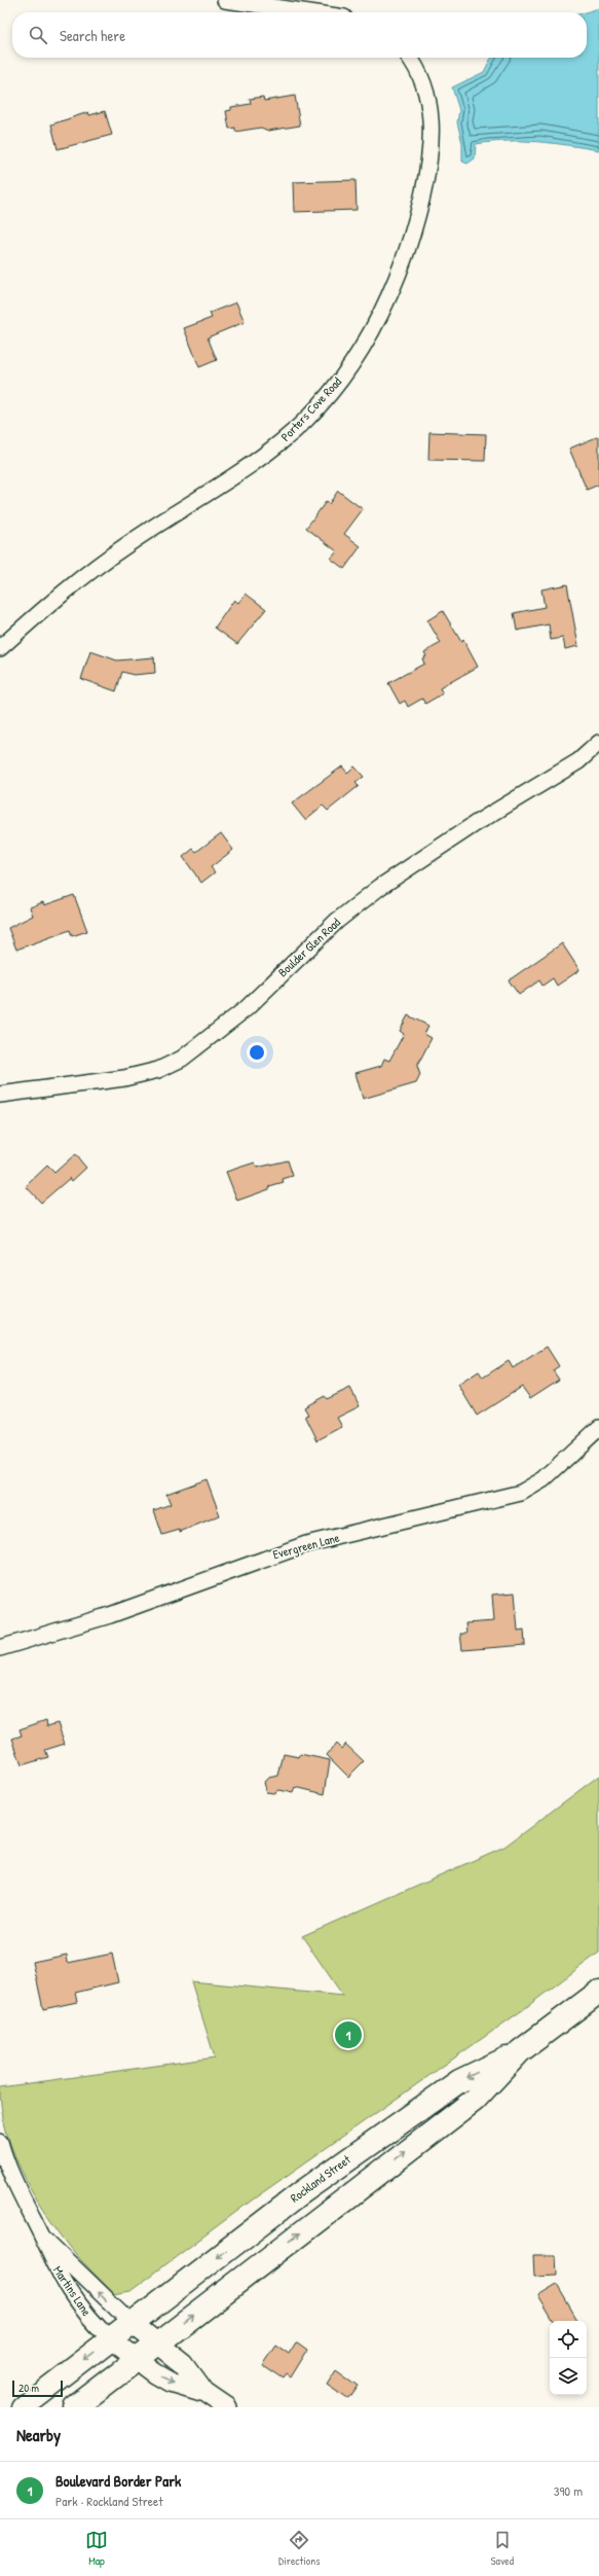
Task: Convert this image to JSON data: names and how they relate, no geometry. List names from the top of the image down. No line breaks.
{"streets":{"main road":["Rockland Street"],"street":["Porters Cove Road","Boulder Glen Road","Evergreen Lane","Martins Lane"]},"crossings":[["Rockland Street","Martins Lane"]],"scale_bar":"20 m","page":{"search":"Search here","pins":"1","scale":"20 m","heading":"Nearby","list":[{"mark":"1","name":"Boulevard Border Park","note":"Park · Rockland Street","value":"390 m"}],"nav":["Map","Directions","Saved"]}}
